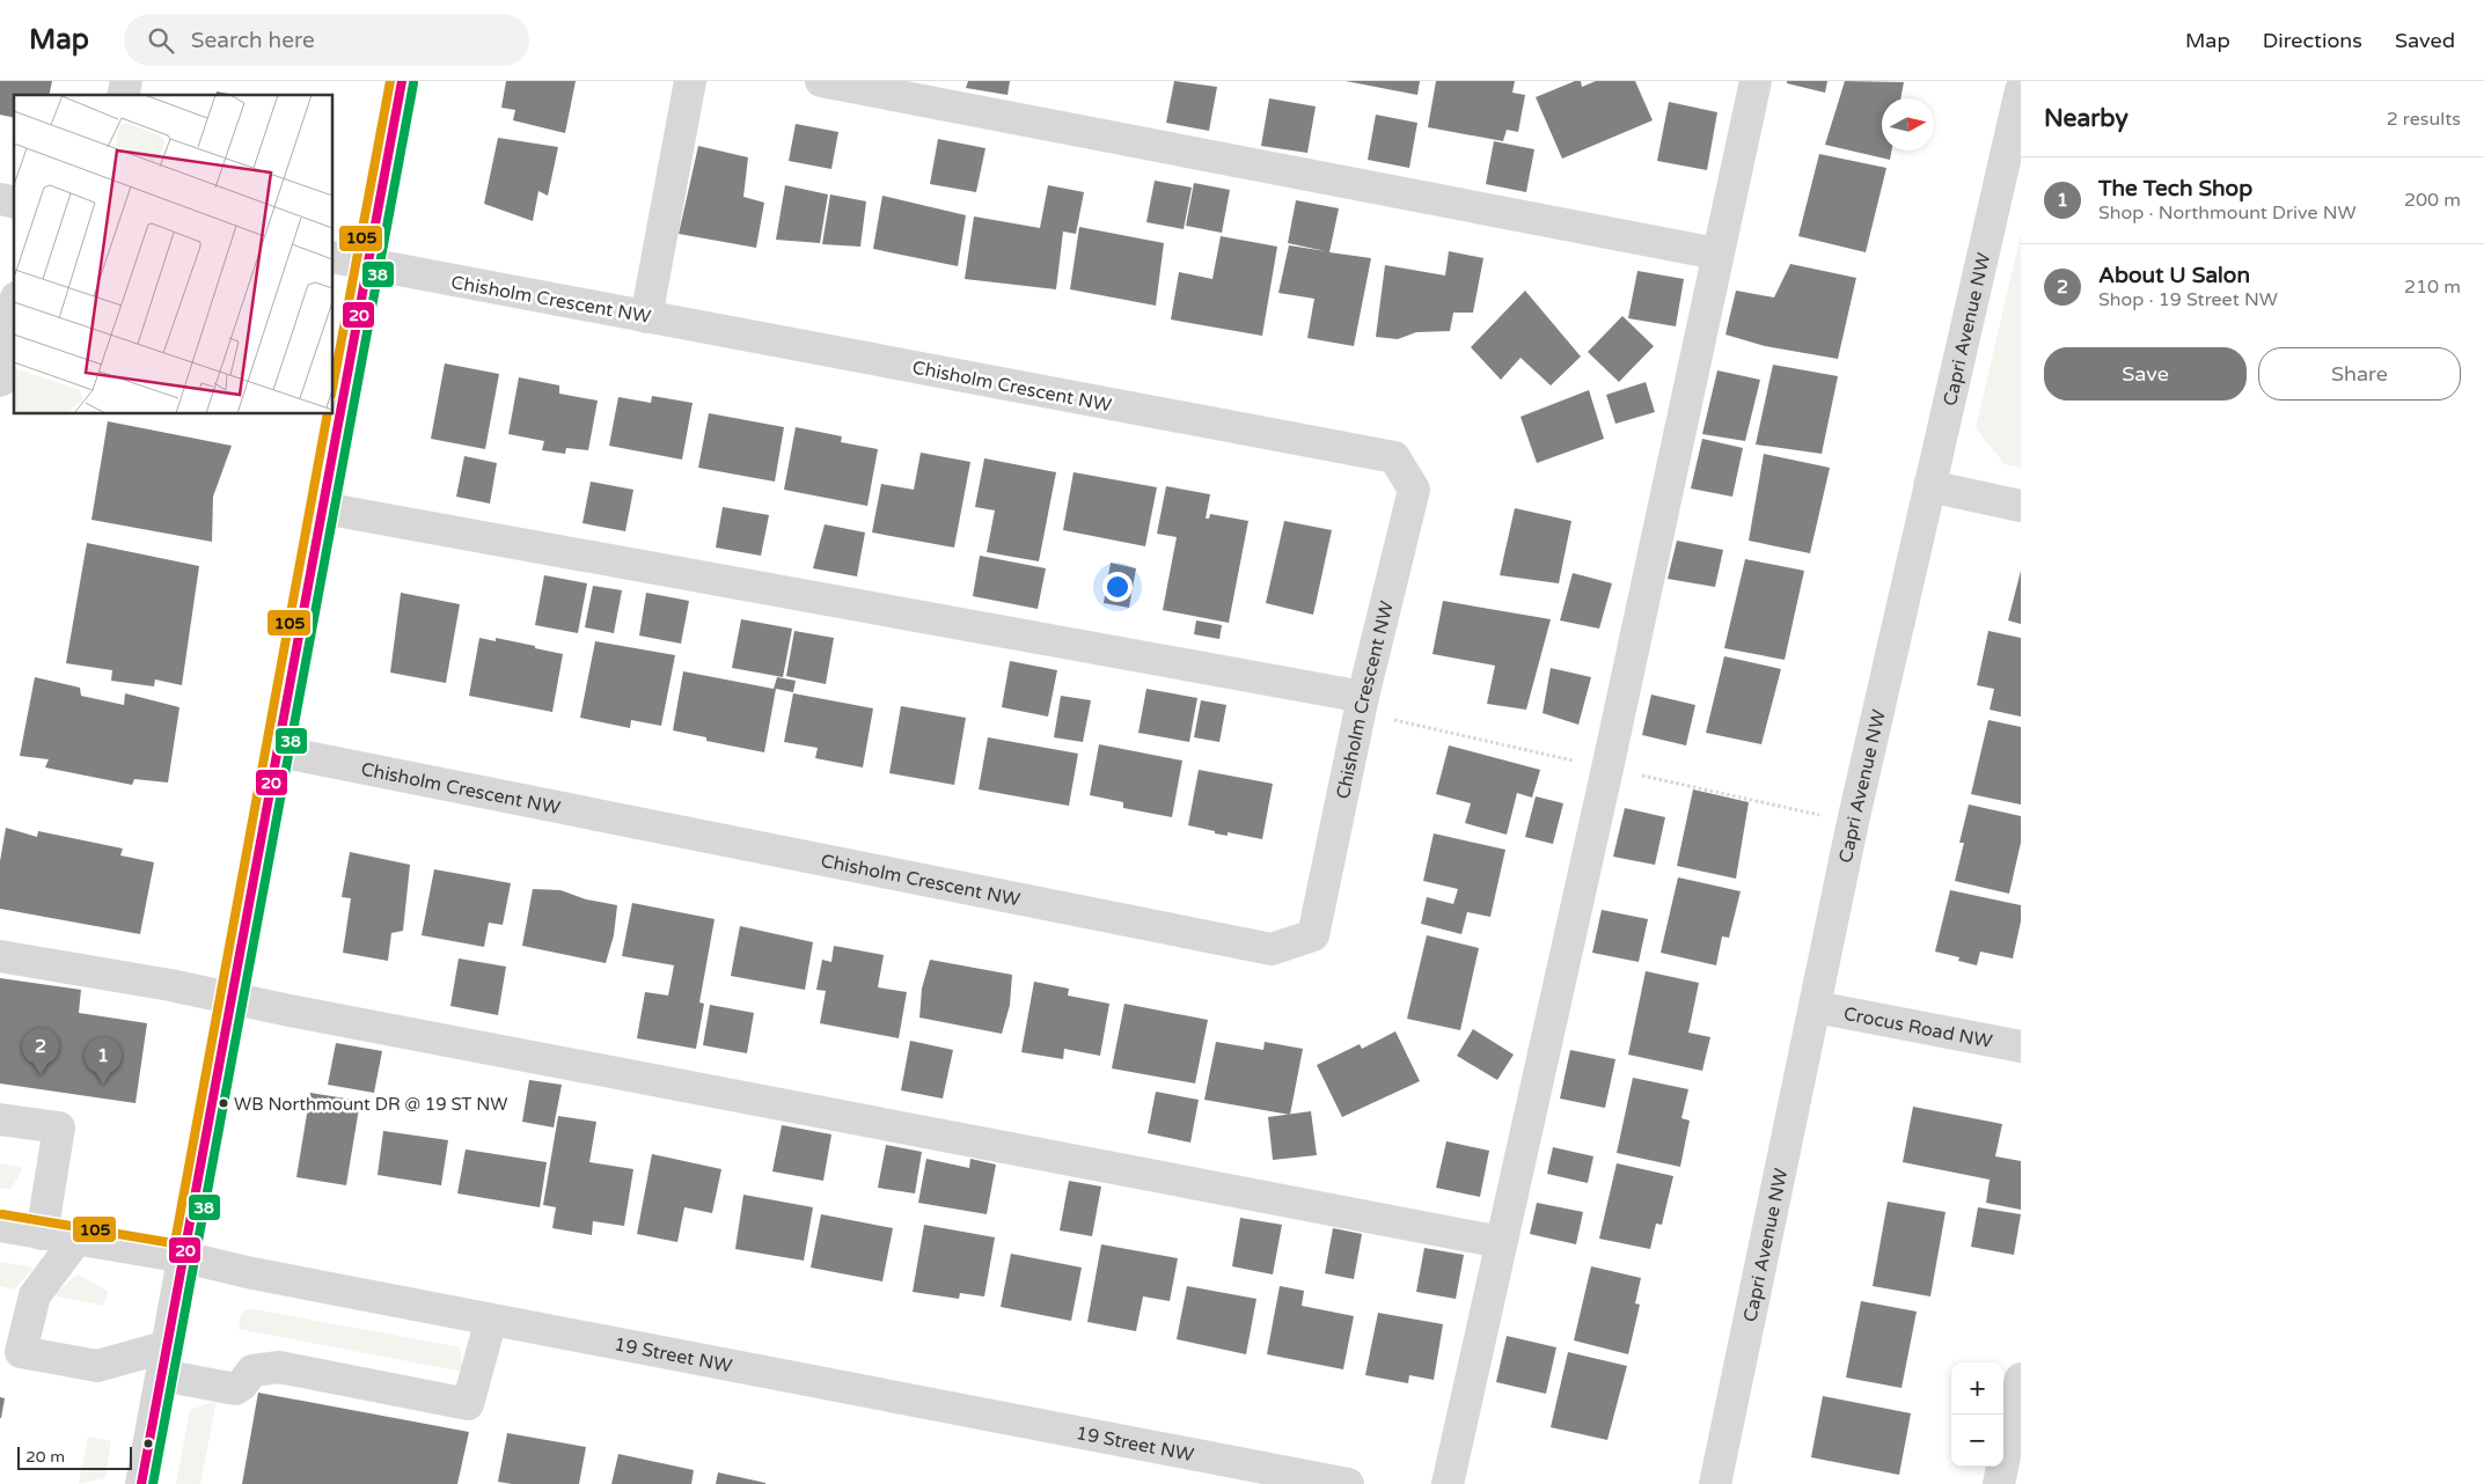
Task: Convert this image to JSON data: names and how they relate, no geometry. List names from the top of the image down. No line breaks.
{"streets":{"street":["Chisholm Crescent NW","Capri Avenue NW","Crocus Road NW","19 Street NW"]},"crossings":[["Capri Avenue NW","Crocus Road NW"]],"places":["WB Northmount DR @ 19 ST NW"],"lines":["transit line 20","transit line 105","transit line 38"],"scale_bar":"20 m","north":"right","page":{"header":"Map","search":"Search here","nav":["Map","Directions","Saved"],"heading":["Nearby","2 results"],"list":[{"mark":"1","name":"The Tech Shop","note":"Shop · Northmount Drive NW","value":"200 m"},{"mark":"2","name":"About U Salon","note":"Shop · 19 Street NW","value":"210 m"}],"buttons":["Save","Share"],"pins":["2","1"],"map_buttons":["+","−"],"scale":"20 m"}}
